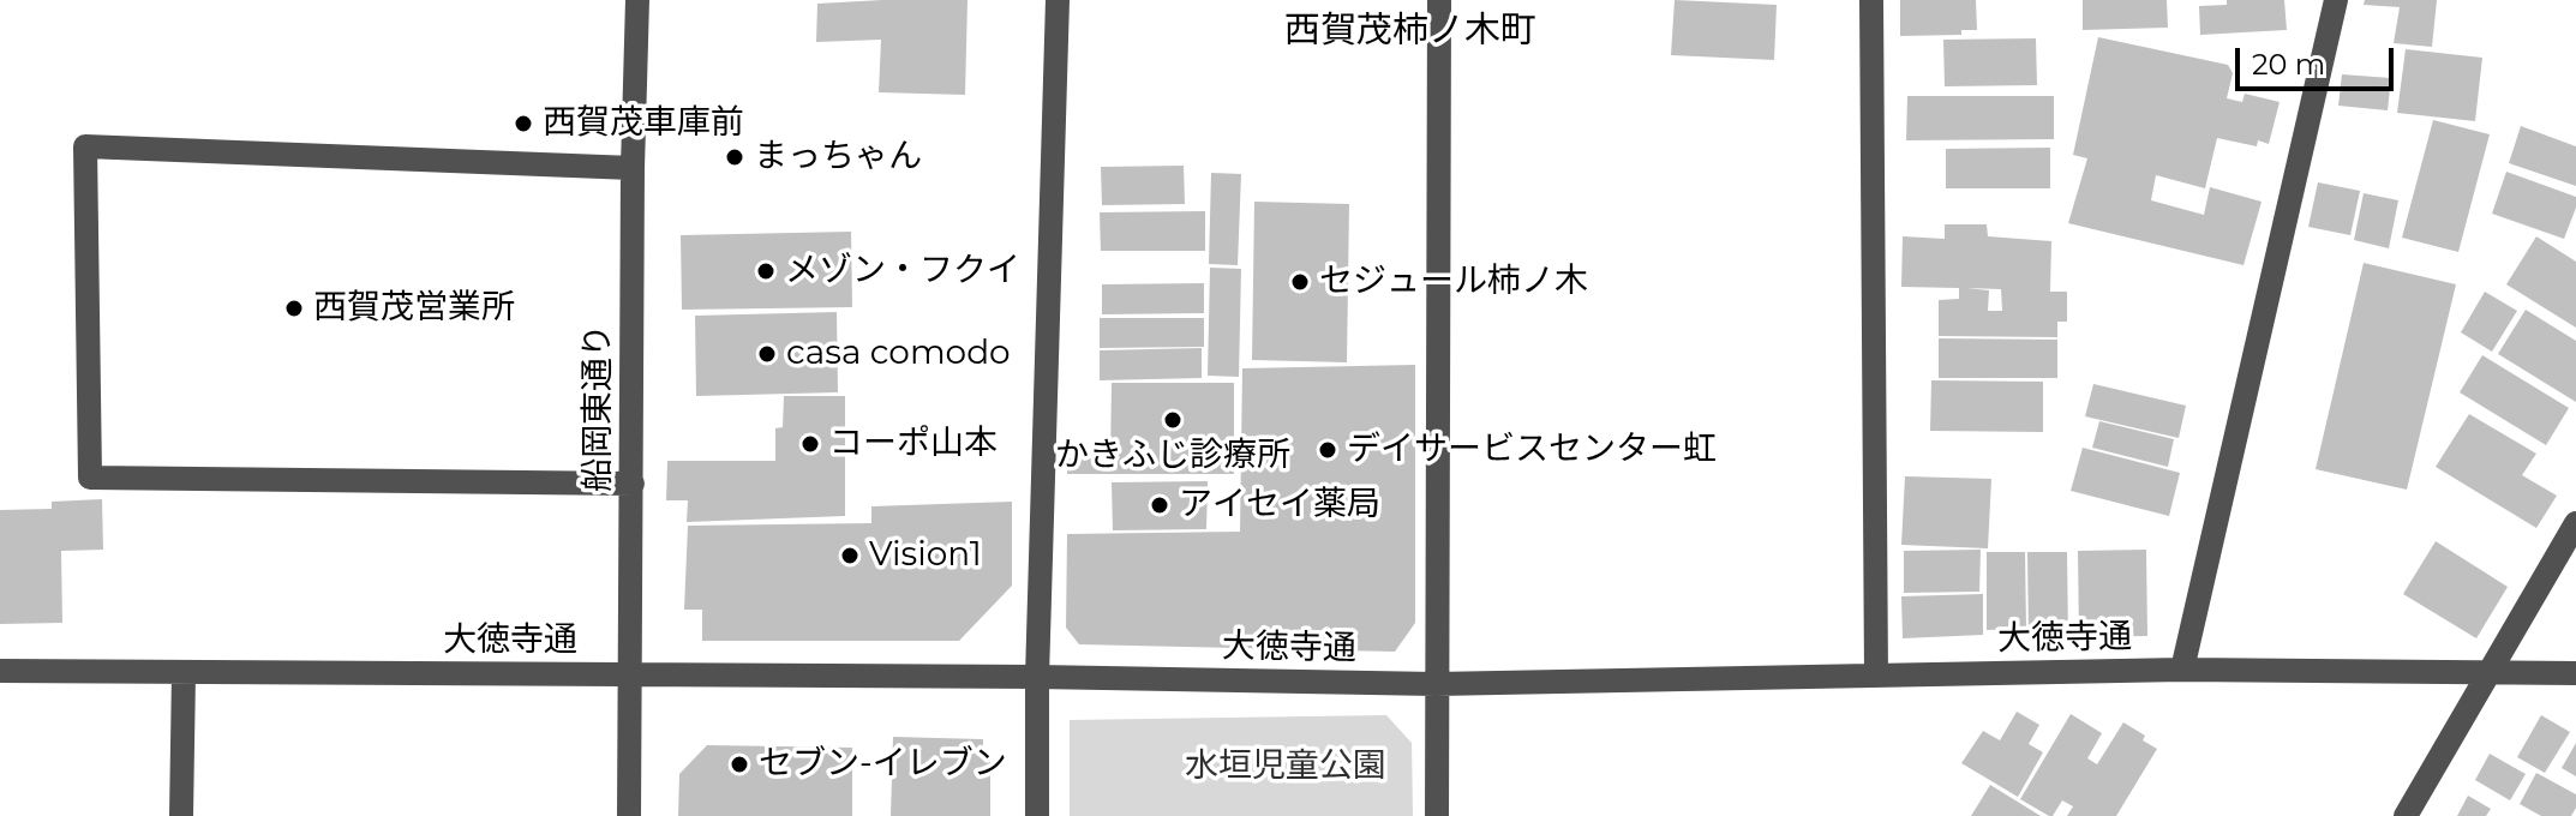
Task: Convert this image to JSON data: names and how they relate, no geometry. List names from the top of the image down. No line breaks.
{"streets":{"street":["船岡東通り","大徳寺通"]},"crossings":[["船岡東通り","大徳寺通"]],"districts":["西賀茂柿ノ木町"],"parks":["水垣児童公園"],"places":["西賀茂車庫前","まっちゃん","メゾン・フクイ","セジュール柿ノ木","西賀茂営業所","casa comodo","かきふじ診療所","コーポ山本","デイサービスセンター虹","アイセイ薬局","Vision1","セブン-イレブン"],"scale_bar":"20 m"}
